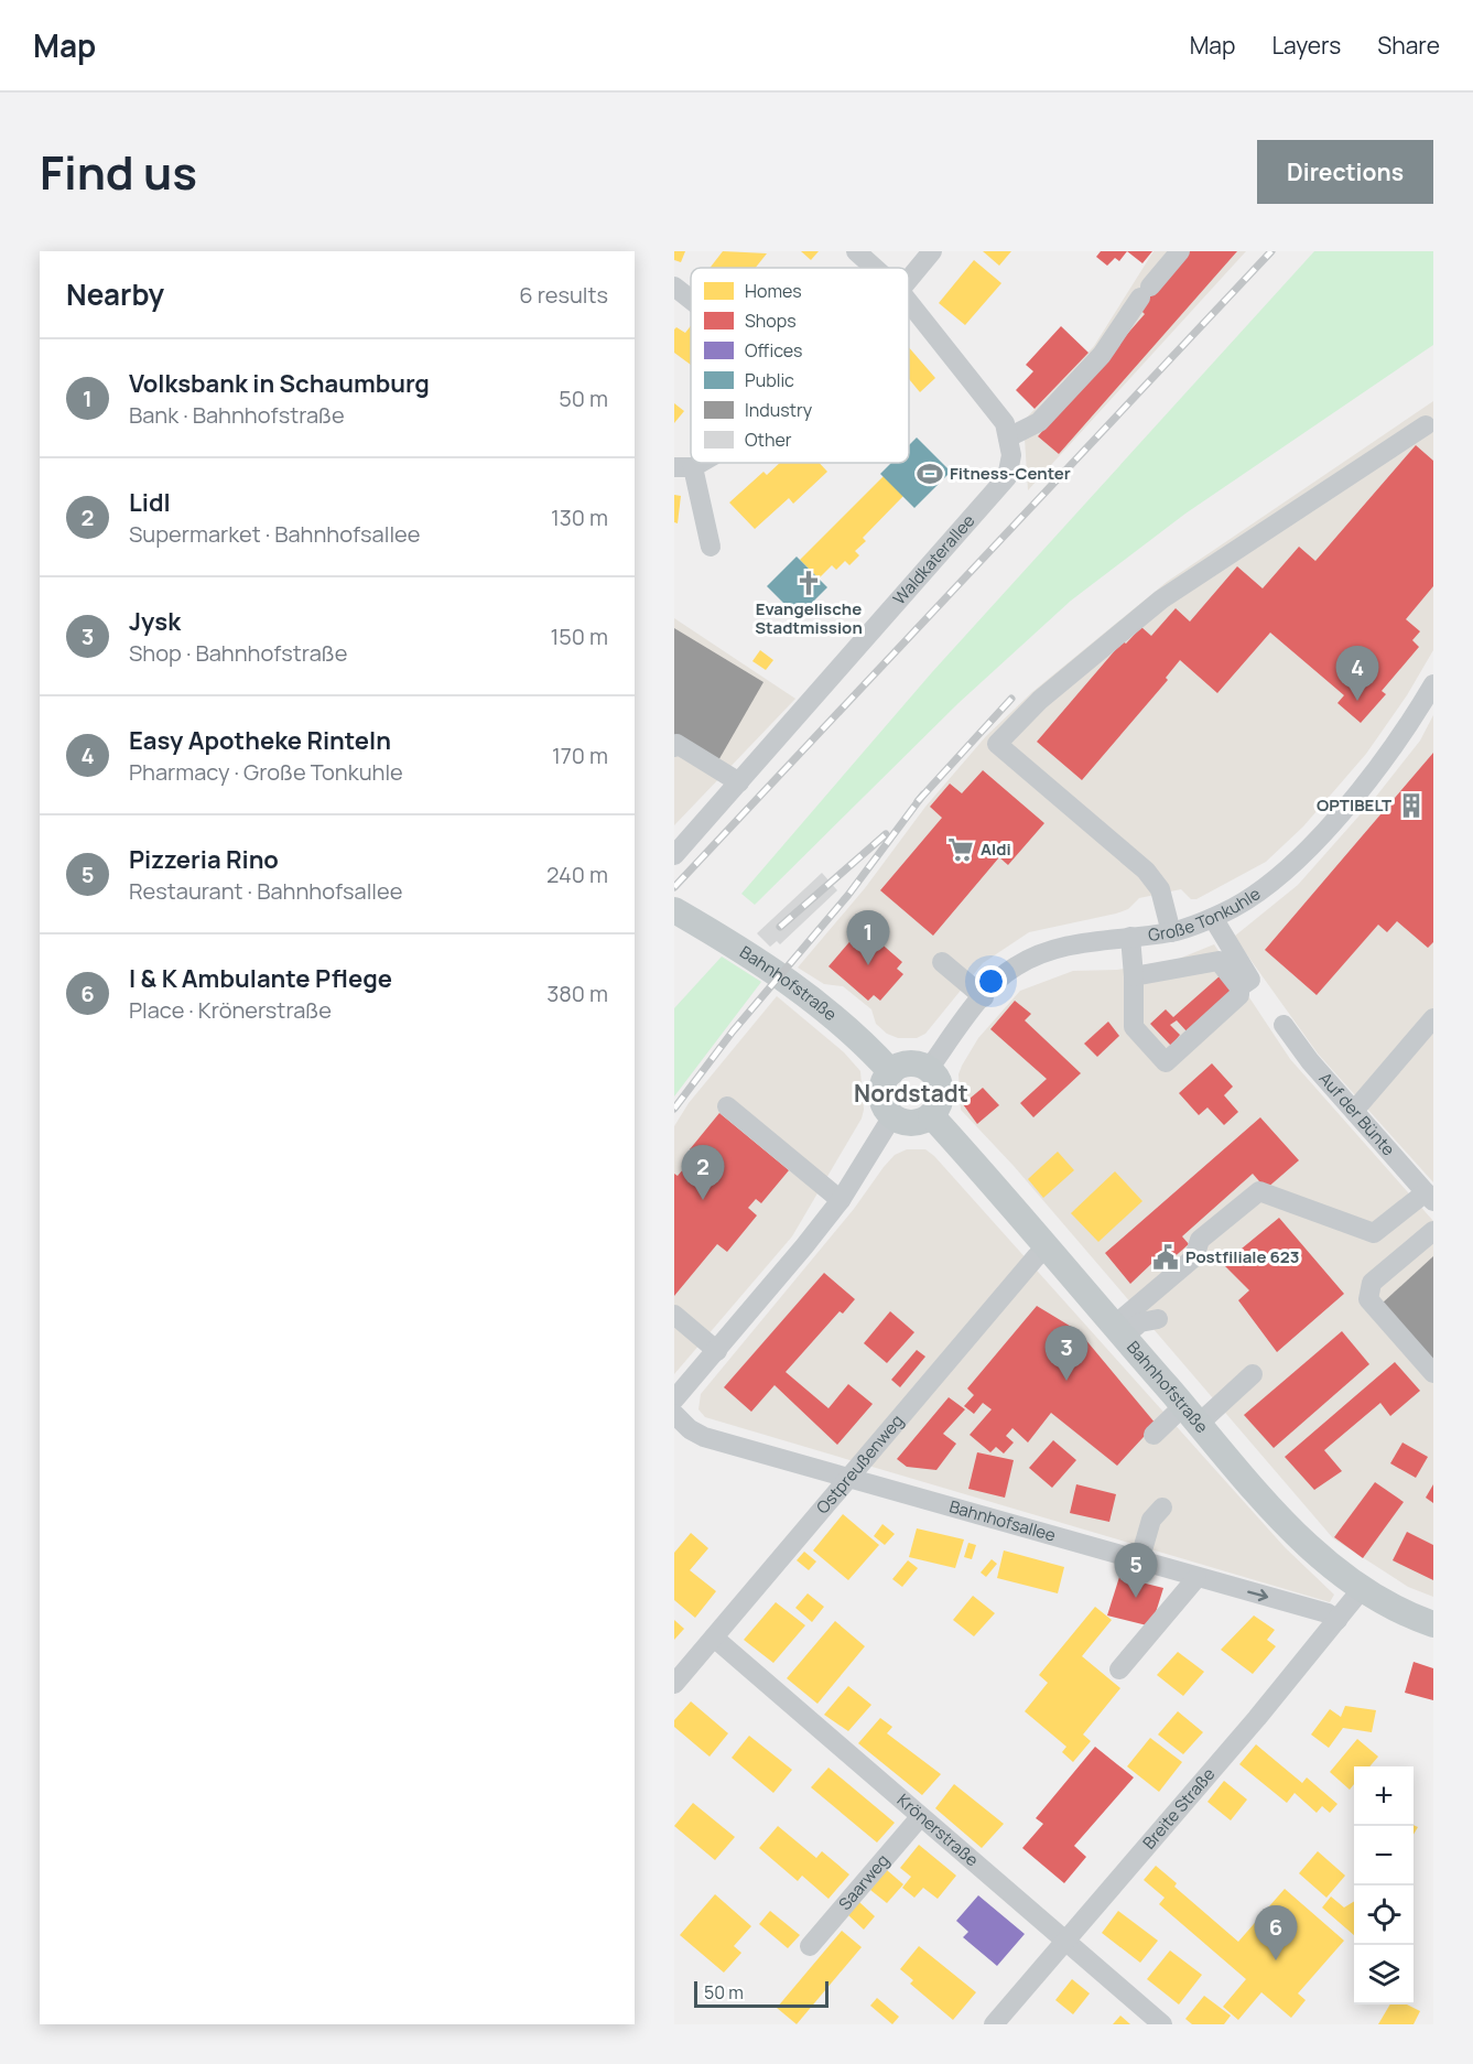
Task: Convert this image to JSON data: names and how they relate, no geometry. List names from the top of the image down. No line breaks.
{"streets":{"main road":["Bahnhofstraße"],"street":["Waldkaterallee","Große Tonkuhle","Auf der Bünte","Ostpreußenweg","Bahnhofsallee","Breite Straße","Krönerstraße","Saarweg"]},"crossings":[["Große Tonkuhle","Bahnhofstraße"],["Bahnhofstraße","Ostpreußenweg"],["Bahnhofstraße","Breite Straße"],["Ostpreußenweg","Bahnhofsallee"],["Ostpreußenweg","Krönerstraße"],["Bahnhofsallee","Breite Straße"],["Breite Straße","Krönerstraße"],["Krönerstraße","Saarweg"]],"districts":["Nordstadt"],"places":{"sports":["Fitness-Center"],"church":["Evangelische Stadtmission"],"building":["OPTIBELT"],"supermarket":["Aldi"],"public building":["Postfiliale 623"]},"legend":["Homes","Shops","Offices","Public","Industry","Other"],"scale_bar":"50 m","page":{"header":"Map","nav":["Map","Layers","Share"],"title":"Find us","buttons":"Directions","heading":["Nearby","6 results"],"list":[{"mark":"1","name":"Volksbank in Schaumburg","note":"Bank · Bahnhofstraße","value":"50 m"},{"mark":"2","name":"Lidl","note":"Supermarket · Bahnhofsallee","value":"130 m"},{"mark":"3","name":"Jysk","note":"Shop · Bahnhofstraße","value":"150 m"},{"mark":"4","name":"Easy Apotheke Rinteln","note":"Pharmacy · Große Tonkuhle","value":"170 m"},{"mark":"5","name":"Pizzeria Rino","note":"Restaurant · Bahnhofsallee","value":"240 m"},{"mark":"6","name":"I & K Ambulante Pflege","note":"Place · Krönerstraße","value":"380 m"}],"pins":["4","1","2","3","5","6"],"map_buttons":["+","−"],"scale":"50 m"}}
